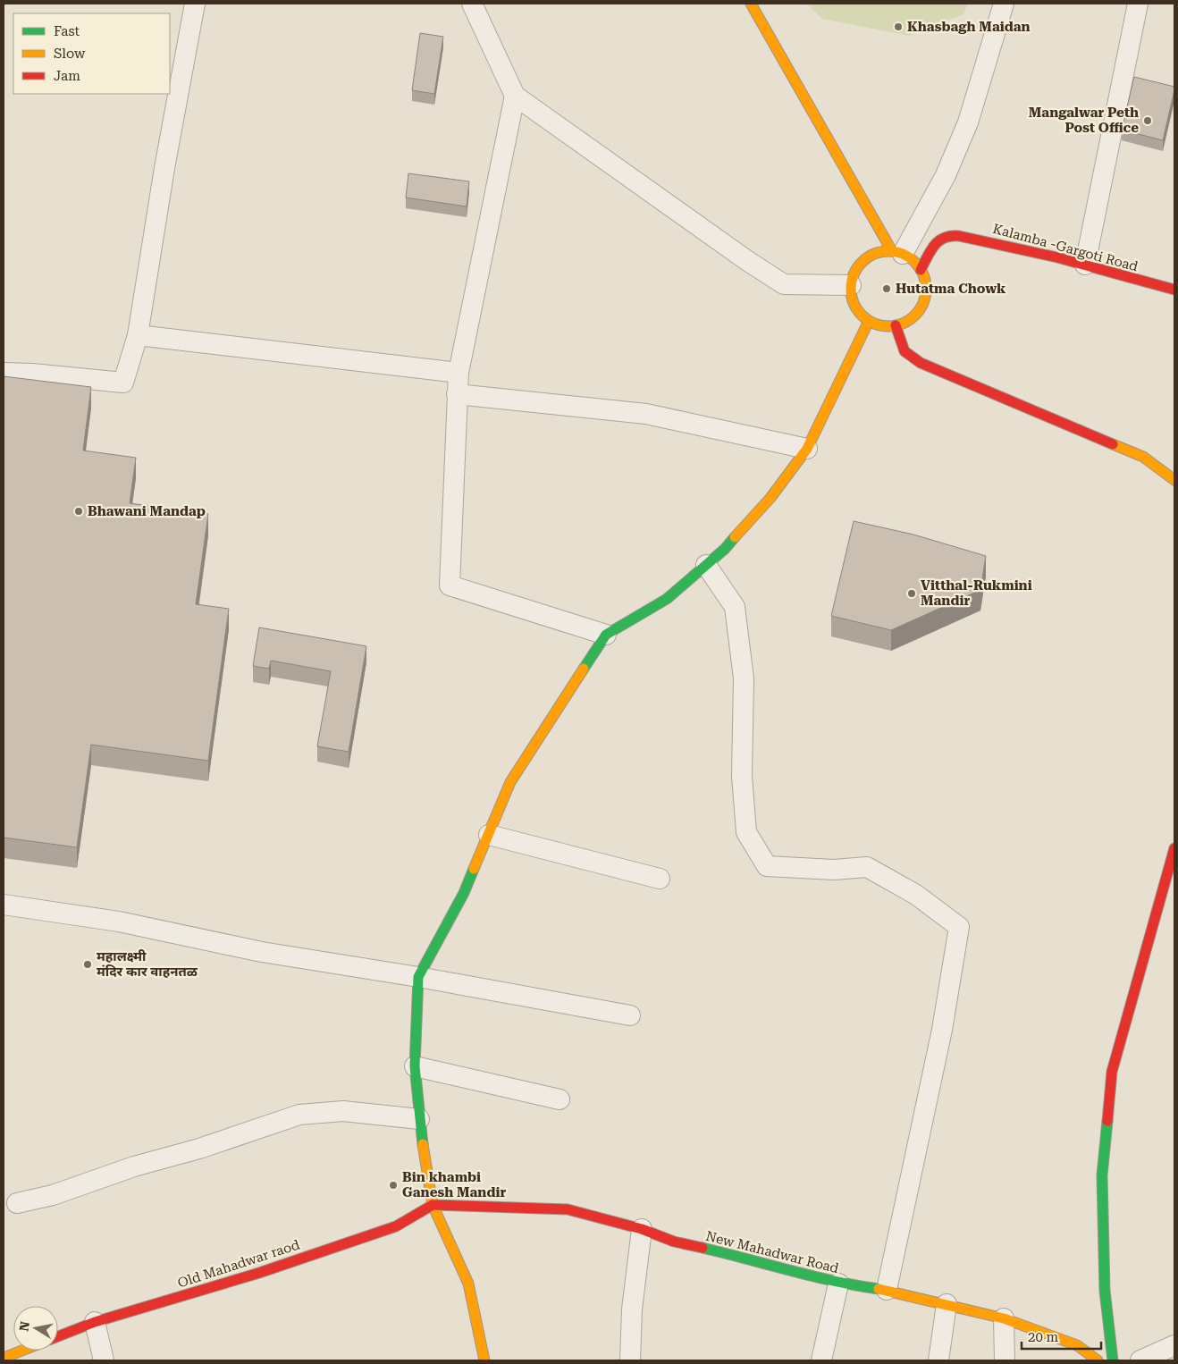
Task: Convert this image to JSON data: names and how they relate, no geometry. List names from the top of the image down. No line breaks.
{"streets":{"street":["Kalamba -Gargoti Road","New Mahadwar Road","Old Mahadwar raod"]},"crossings":[["New Mahadwar Road","Old Mahadwar raod"]],"places":["Khasbagh Maidan","Mangalwar Peth Post Office","Hutatma Chowk","Bhawani Mandap","Vitthal-Rukmini Mandir","महालक्ष्मी मंदिर कार वाहनतळ","Bin khambi Ganesh Mandir"],"legend":["Fast","Slow","Jam"],"scale_bar":"20 m","north":"left"}
